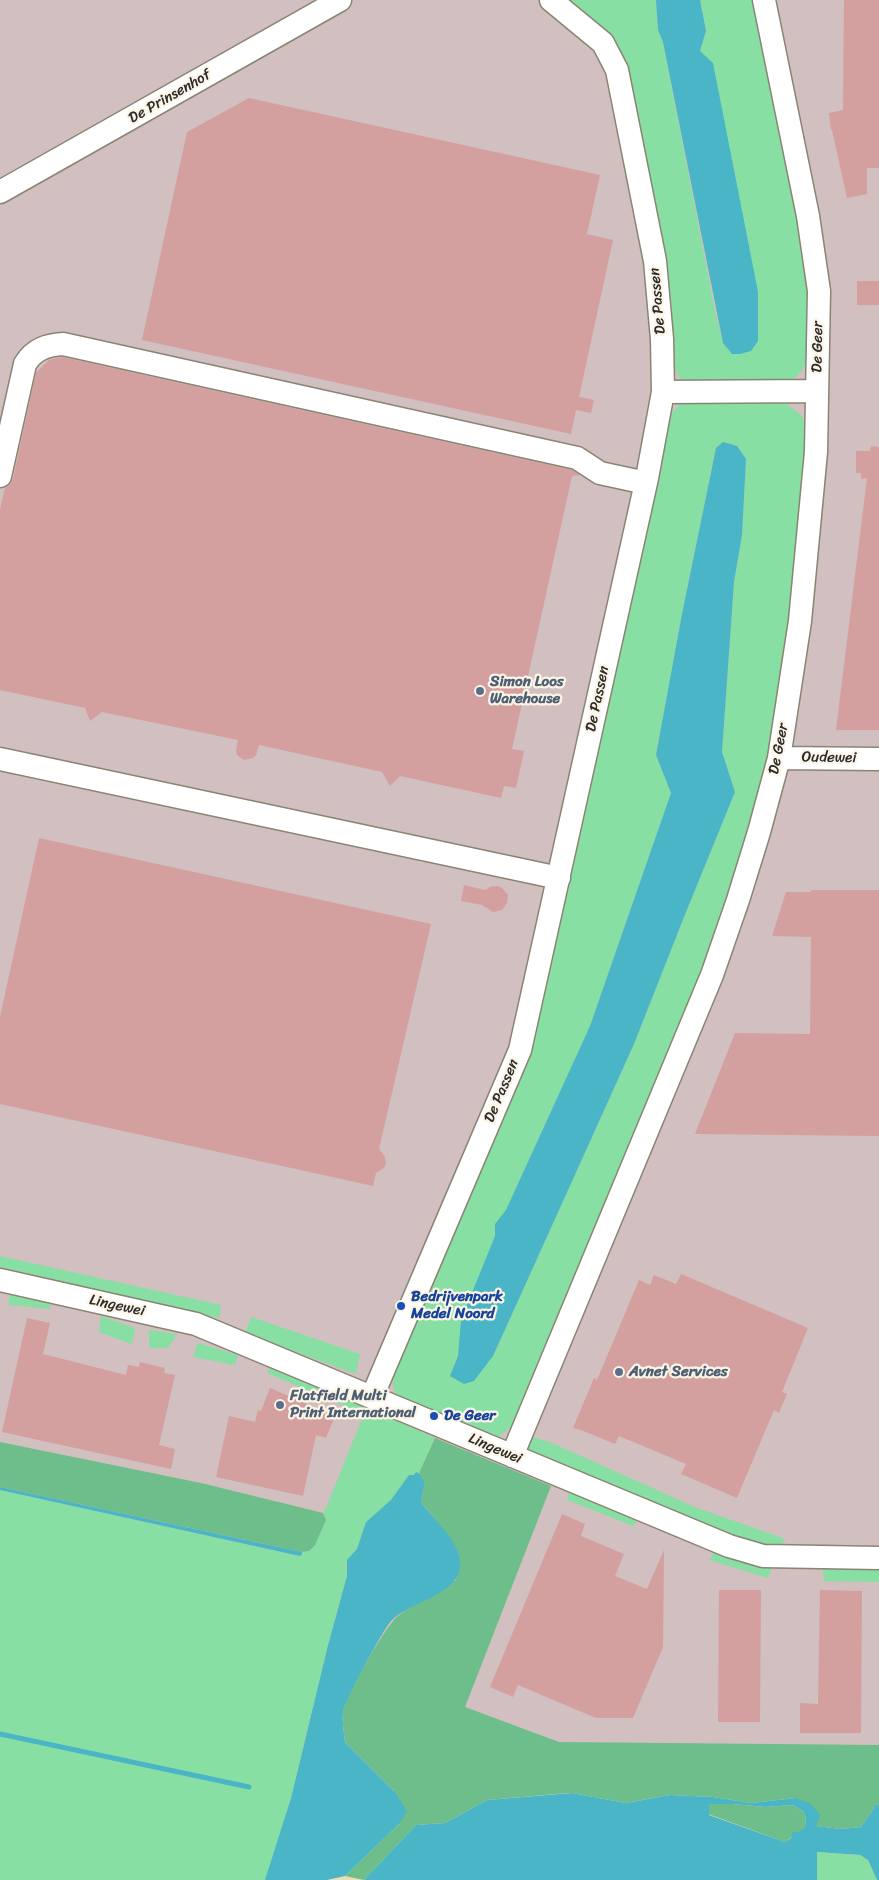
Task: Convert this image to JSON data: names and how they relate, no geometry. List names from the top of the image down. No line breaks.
{"streets":{"street":["De Prinsenhof","De Passen","De Geer","Oudewei","Lingewei"]},"crossings":[["De Passen","Lingewei"],["De Geer","Oudewei"],["De Geer","Lingewei"]],"places":["Simon Loos Warehouse","Bedrijvenpark Medel Noord","Avnet Services","Flatfield Multi Print International","De Geer"]}
